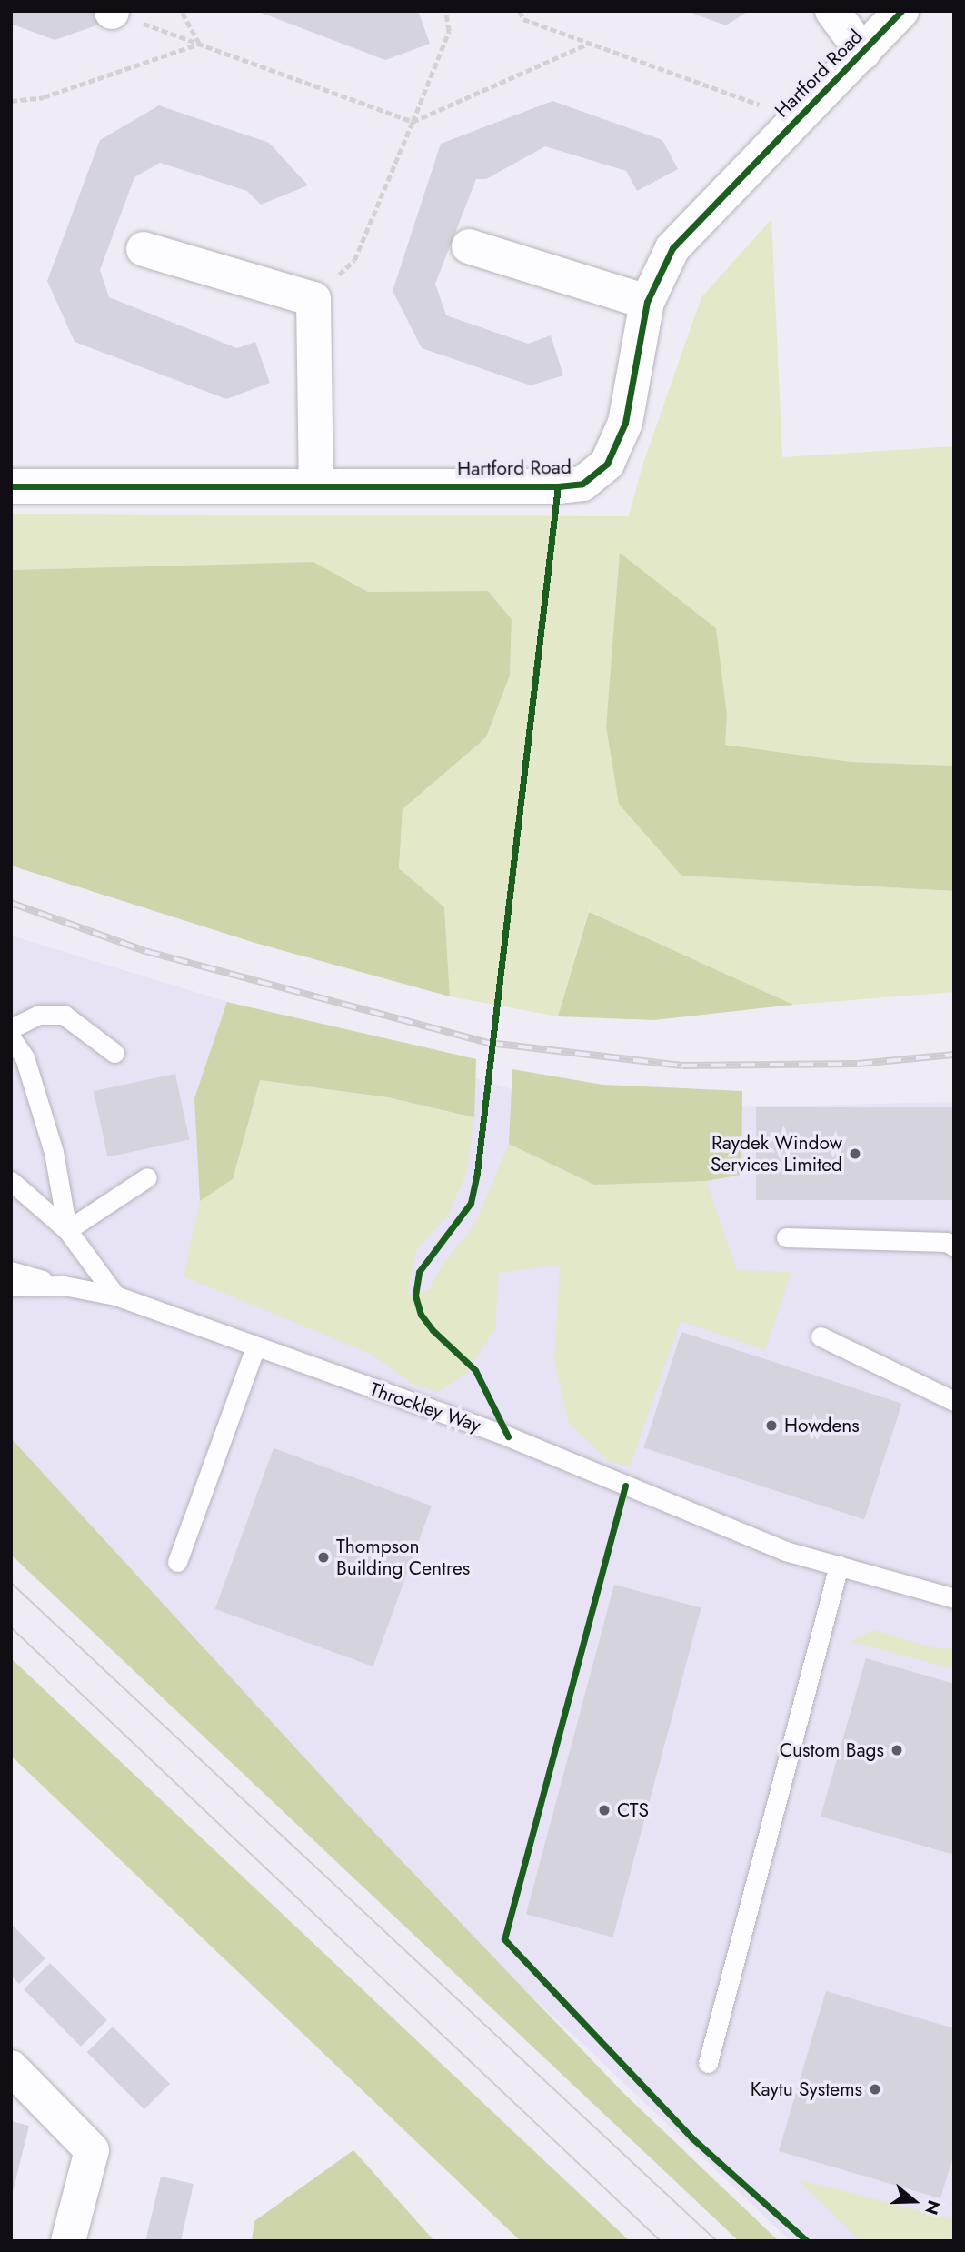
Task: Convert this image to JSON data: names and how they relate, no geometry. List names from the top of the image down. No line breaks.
{"streets":{"street":["Hartford Road"],"lane":["Throckley Way"]},"places":["Raydek Window Services Limited","Howdens","Thompson Building Centres","Custom Bags","CTS","Kaytu Systems"],"north":"right"}
